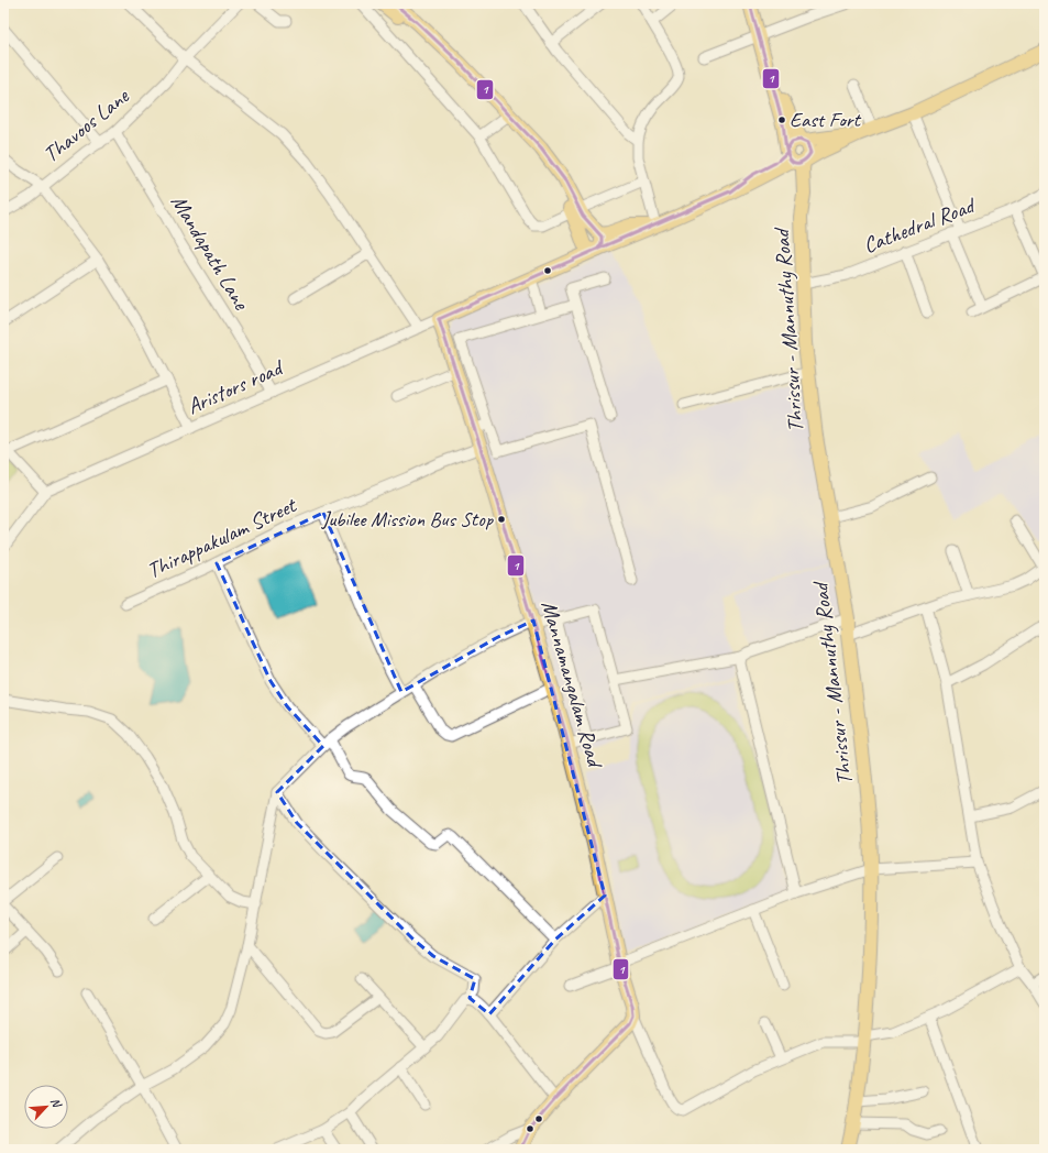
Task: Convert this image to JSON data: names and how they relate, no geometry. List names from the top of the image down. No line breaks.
{"streets":{"main road":["Thrissur - Mannuthy Road","Mannamangalam Road"],"street":["Thavoos Lane","Cathedral Road","Mandapath Lane","Aristors road","Thirappakulam Street"]},"crossings":[["Thavoos Lane","Mandapath Lane"],["Cathedral Road","Thrissur - Mannuthy Road"],["Mandapath Lane","Aristors road"],["Aristors road","Mannamangalam Road"],["Thirappakulam Street","Mannamangalam Road"]],"places":["East Fort","Jubilee Mission Bus Stop"],"lines":["transit line 1"],"north":"top right"}
